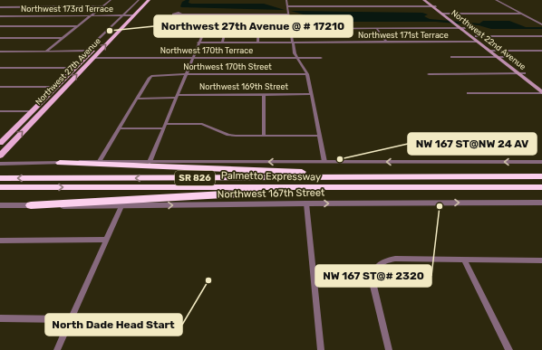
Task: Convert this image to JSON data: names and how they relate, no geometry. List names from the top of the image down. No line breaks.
{"streets":{"highway":["Palmetto Expressway","SR 826"],"main road":["Northwest 22nd Avenue","Northwest 27th Avenue"],"street":["Northwest 173rd Terrace","Northwest 171st Terrace","Northwest 170th Terrace","Northwest 170th Street","Northwest 169th Street","Northwest 167th Street"]},"crossings":[["Northwest 173rd Terrace","Northwest 27th Avenue"],["Northwest 171st Terrace","Northwest 22nd Avenue"],["Northwest 170th Terrace","Northwest 27th Avenue"],["Northwest 170th Street","Northwest 169th Street"]],"places":["Northwest 27th Avenue @ # 17210","NW 167 ST@NW 24 AV","NW 167 ST@# 2320","North Dade Head Start"]}
